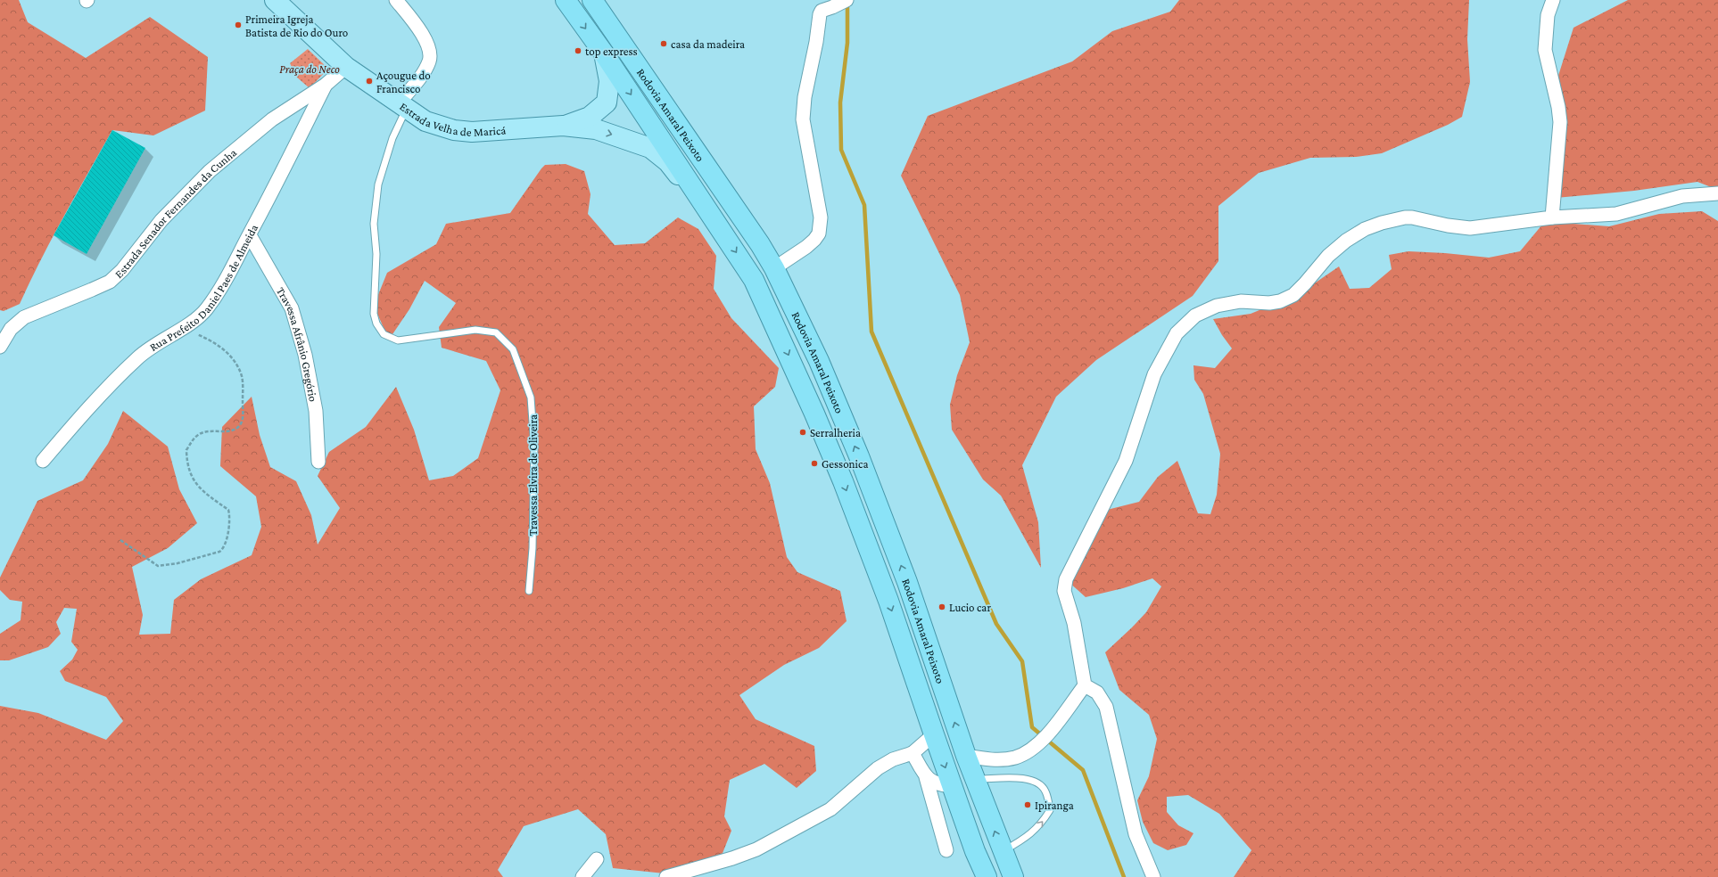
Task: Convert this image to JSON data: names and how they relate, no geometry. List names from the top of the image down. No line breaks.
{"streets":{"highway":["Rodovia Amaral Peixoto"],"main road":["Estrada Velha de Maricá"],"street":["Estrada Senador Fernandes da Cunha","Rua Prefeito Daniel Paes de Almeida","Travessa Afrânio Gregório"],"lane":["Travessa Elvira de Oliveira"]},"crossings":[["Rodovia Amaral Peixoto","Estrada Velha de Maricá"],["Estrada Velha de Maricá","Estrada Senador Fernandes da Cunha"],["Estrada Velha de Maricá","Travessa Elvira de Oliveira"],["Estrada Senador Fernandes da Cunha","Rua Prefeito Daniel Paes de Almeida"],["Rua Prefeito Daniel Paes de Almeida","Travessa Afrânio Gregório"]],"parks":["Praça do Neco"],"places":["Primeira Igreja Batista de Rio do Ouro","casa da madeira","top express","Açougue do Francisco","Serralheria","Gessonica","Lucio car","Ipiranga"]}
